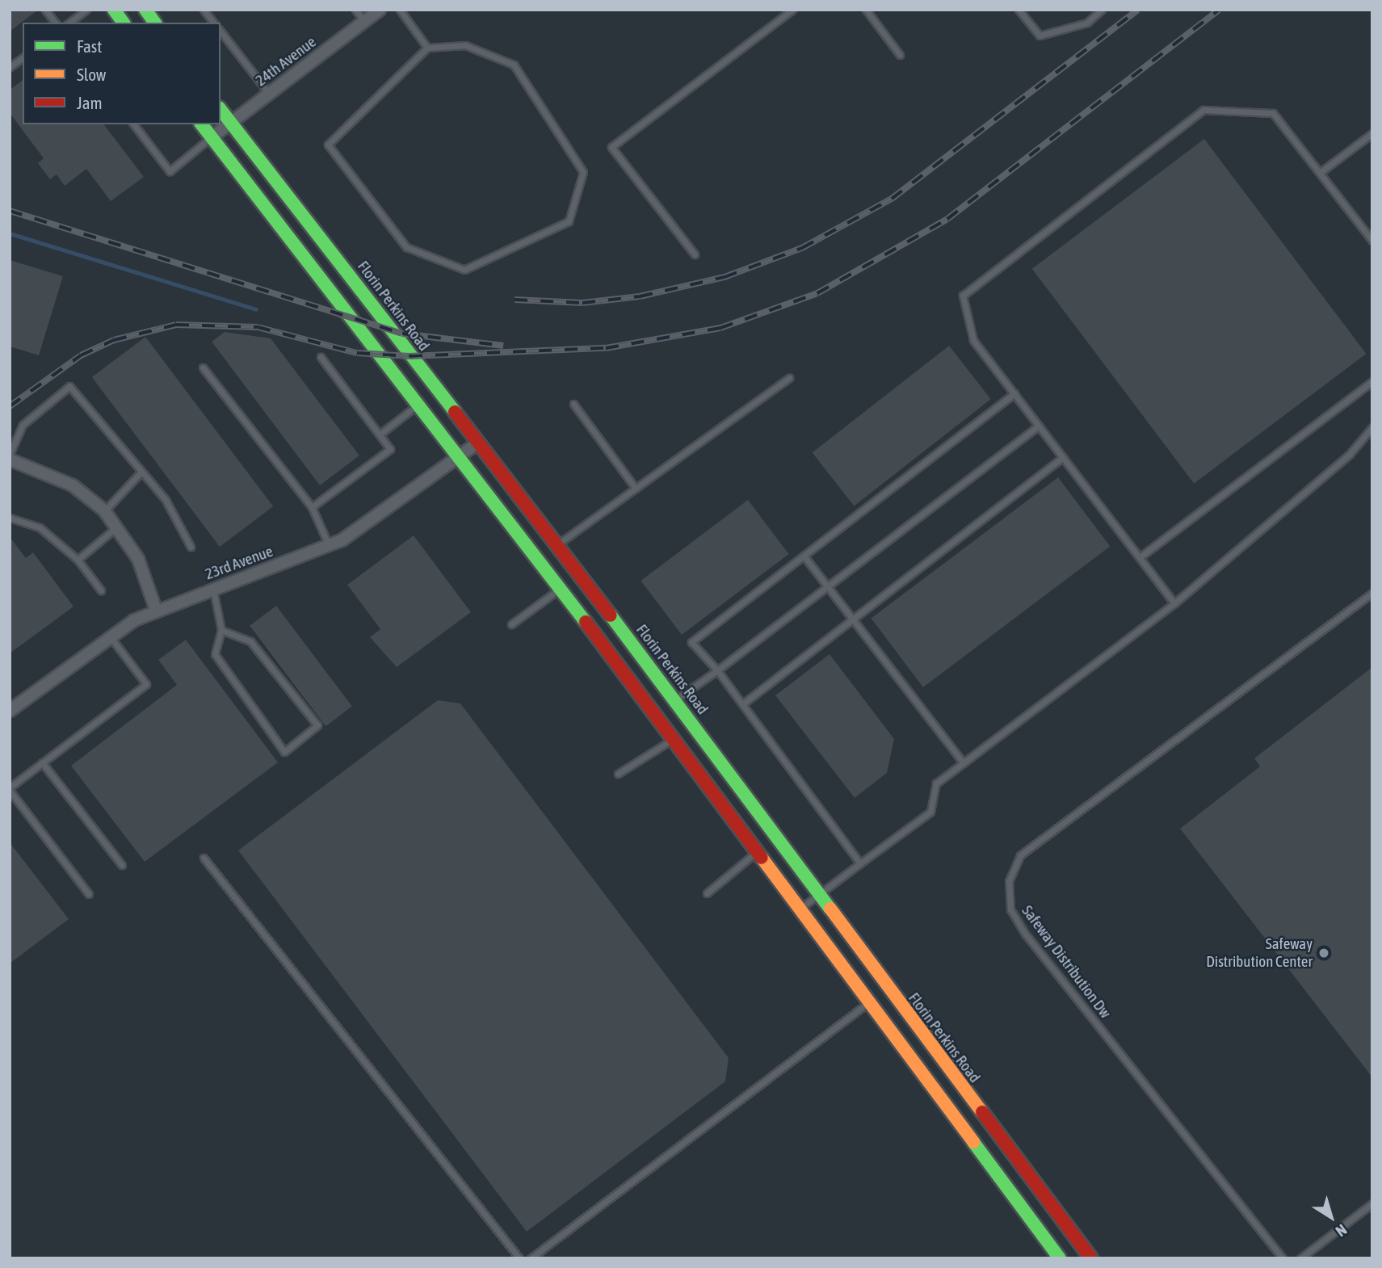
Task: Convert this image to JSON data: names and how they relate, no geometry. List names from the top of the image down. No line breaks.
{"streets":{"main road":["Florin Perkins Road"],"street":["24th Avenue","23rd Avenue"],"lane":["Safeway Distribution Dw"]},"crossings":[["24th Avenue","Florin Perkins Road"],["Florin Perkins Road","23rd Avenue"]],"places":["Safeway Distribution Center"],"legend":["Fast","Slow","Jam"],"north":"bottom right"}
